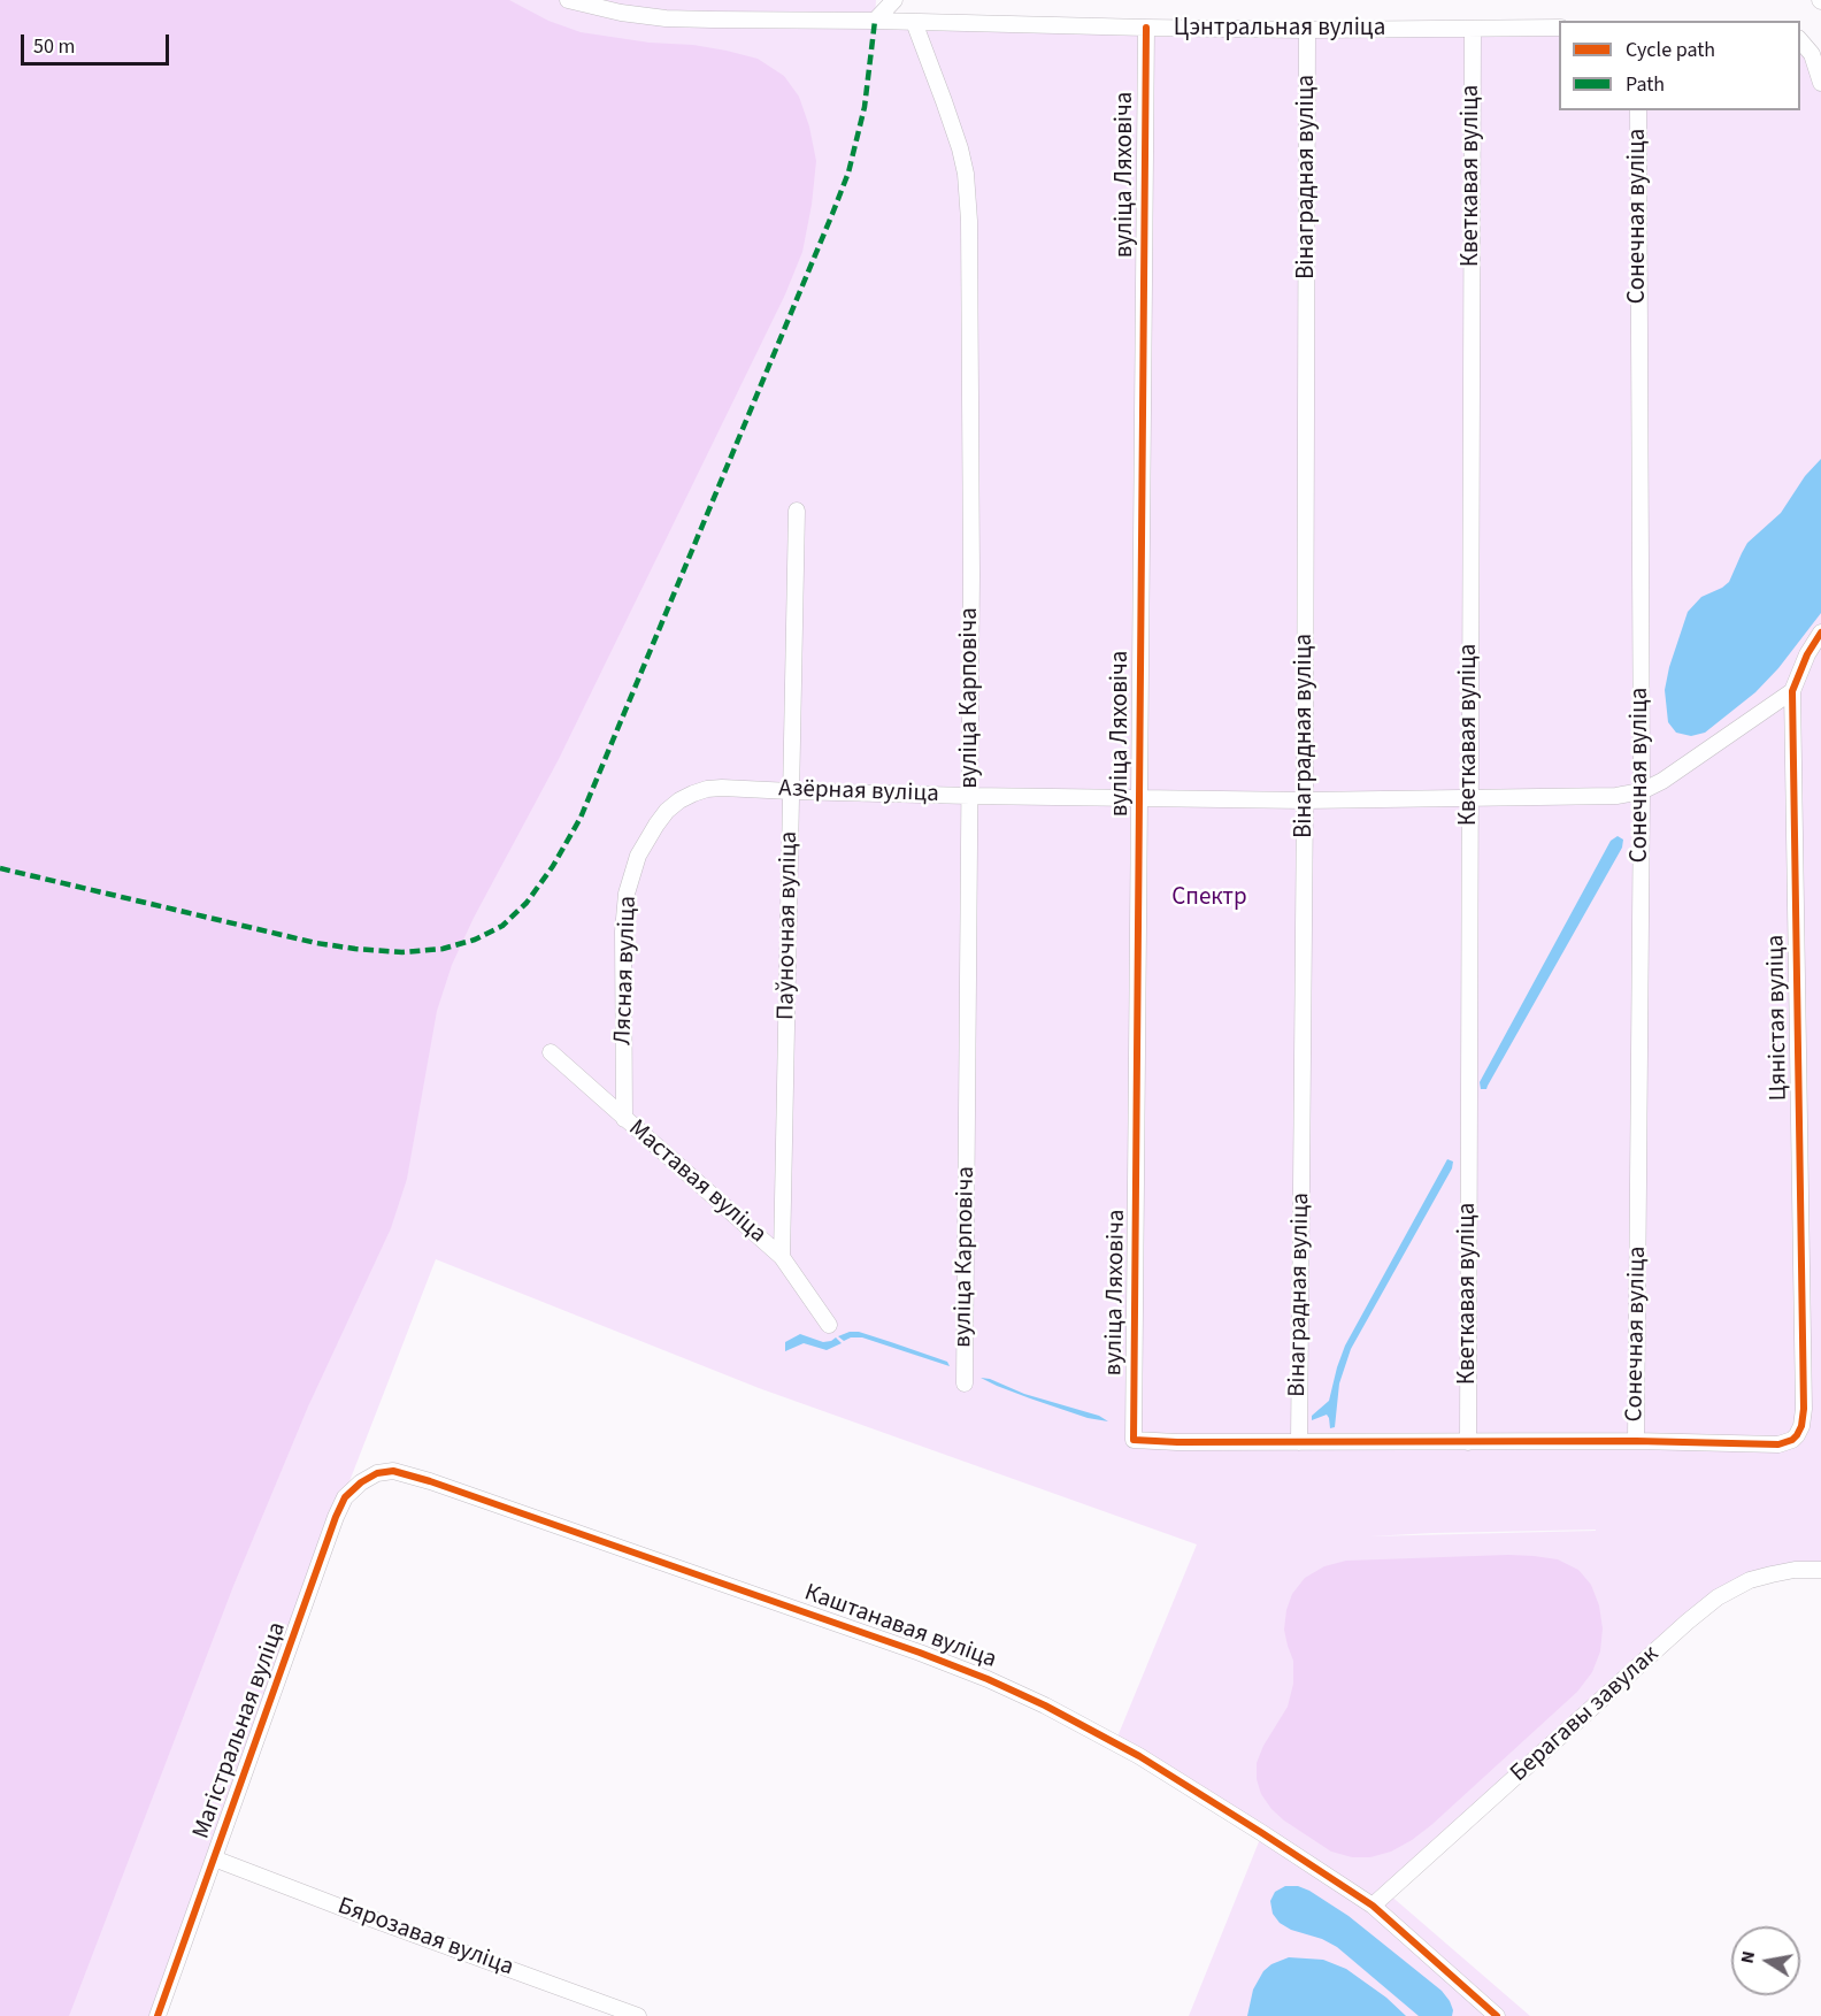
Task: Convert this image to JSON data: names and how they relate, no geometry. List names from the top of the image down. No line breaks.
{"streets":{"street":["Цэнтральная вуліца","вуліца Ляховіча","Кветкавая вуліца","Вінаградная вуліца","Сонечная вуліца","вуліца Карповіча","Азёрная вуліца","Паўночная вуліца","Лясная вуліца","Цяністая вуліца","Маставая вуліца","Каштанавая вуліца","Берагавы завулак","Магістральная вуліца","Бярозавая вуліца"]},"crossings":[["Цэнтральная вуліца","вуліца Ляховіча"],["Цэнтральная вуліца","Кветкавая вуліца"],["Цэнтральная вуліца","Вінаградная вуліца"],["Цэнтральная вуліца","вуліца Карповіча"],["вуліца Ляховіча","Вінаградная вуліца"],["вуліца Ляховіча","Азёрная вуліца"],["Кветкавая вуліца","Азёрная вуліца"],["Вінаградная вуліца","Азёрная вуліца"],["Сонечная вуліца","Азёрная вуліца"],["Сонечная вуліца","Цяністая вуліца"],["вуліца Карповіча","Азёрная вуліца"],["Азёрная вуліца","Паўночная вуліца"],["Азёрная вуліца","Лясная вуліца"],["Азёрная вуліца","Цяністая вуліца"],["Паўночная вуліца","Маставая вуліца"],["Лясная вуліца","Маставая вуліца"],["Каштанавая вуліца","Берагавы завулак"],["Каштанавая вуліца","Магістральная вуліца"],["Магістральная вуліца","Бярозавая вуліца"]],"parks":["Спектр"],"legend":["Cycle path","Path"],"scale_bar":"50 m","north":"left"}
